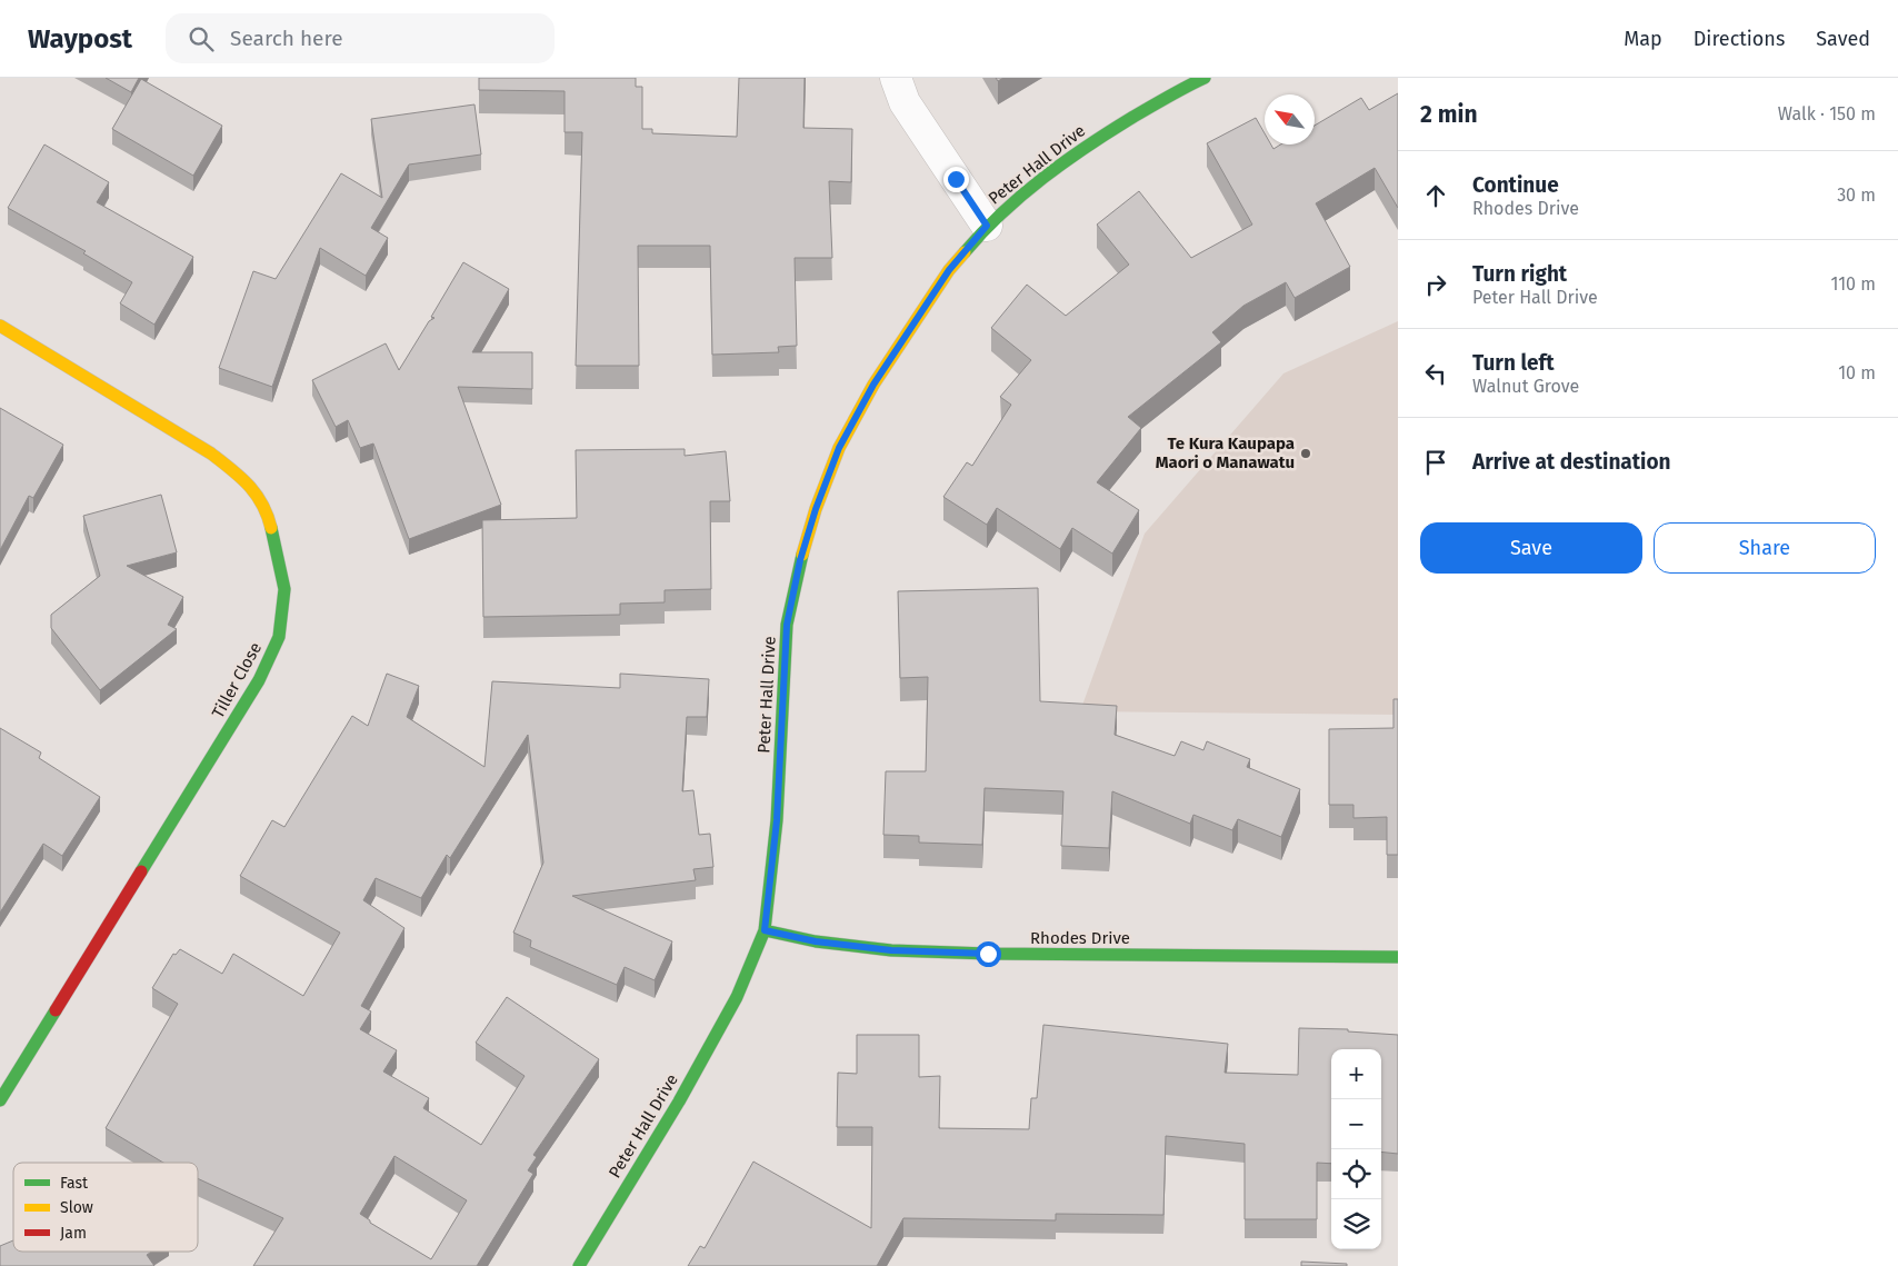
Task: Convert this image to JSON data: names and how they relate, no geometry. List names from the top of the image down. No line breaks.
{"streets":{"street":["Peter Hall Drive","Tiller Close","Rhodes Drive"]},"crossings":[["Peter Hall Drive","Rhodes Drive"]],"places":["Te Kura Kaupapa Maori o Manawatu"],"legend":["Fast","Slow","Jam"],"north":"top left","page":{"header":"Waypost","search":"Search here","nav":["Map","Directions","Saved"],"heading":["2 min","Walk · 150 m"],"list":[["Continue","Rhodes Drive","30 m"],["Turn right","Peter Hall Drive","110 m"],["Turn left","Walnut Grove","10 m"],"Arrive at destination"],"buttons":["Save","Share"],"map_buttons":["+","−"]}}
